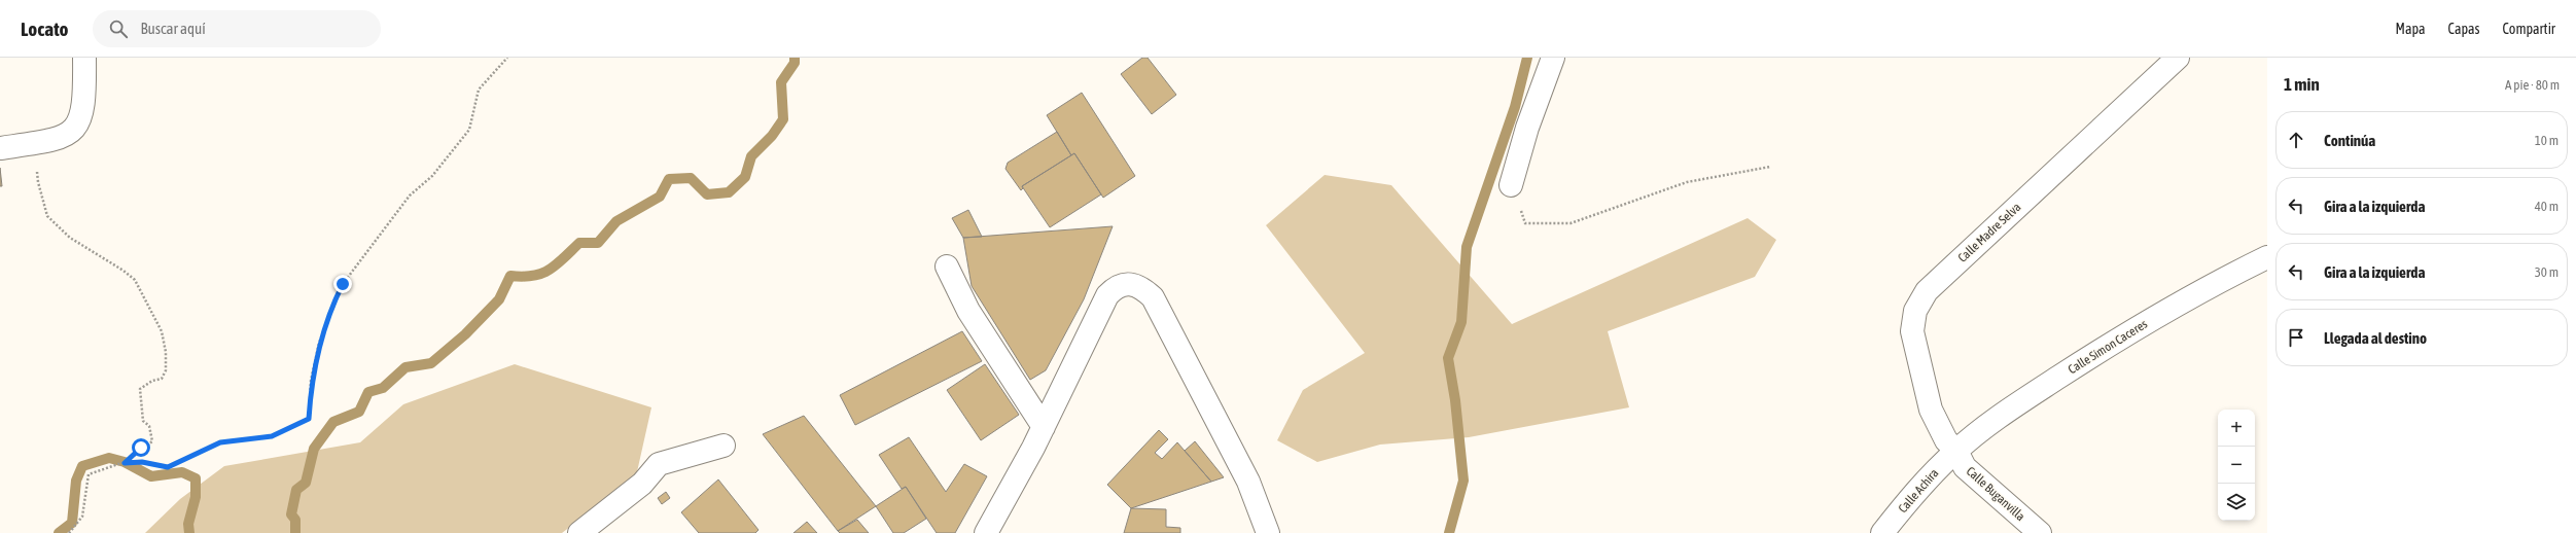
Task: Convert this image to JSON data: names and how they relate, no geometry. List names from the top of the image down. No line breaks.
{"streets":{"street":["Calle Madre Selva","Calle Simon Caceres","Calle Achira","Calle Buganvilla"]},"crossings":[["Calle Madre Selva","Calle Simon Caceres"],["Calle Madre Selva","Calle Achira"],["Calle Madre Selva","Calle Buganvilla"],["Calle Simon Caceres","Calle Achira"],["Calle Simon Caceres","Calle Buganvilla"],["Calle Achira","Calle Buganvilla"]],"page":{"header":"Locato","search":"Buscar aquí","nav":["Mapa","Capas","Compartir"],"heading":["1 min","A pie · 80 m"],"list":[["Continúa","10 m"],["Gira a la izquierda","40 m"],["Gira a la izquierda","30 m"],"Llegada al destino"],"map_buttons":["+","−"]}}
